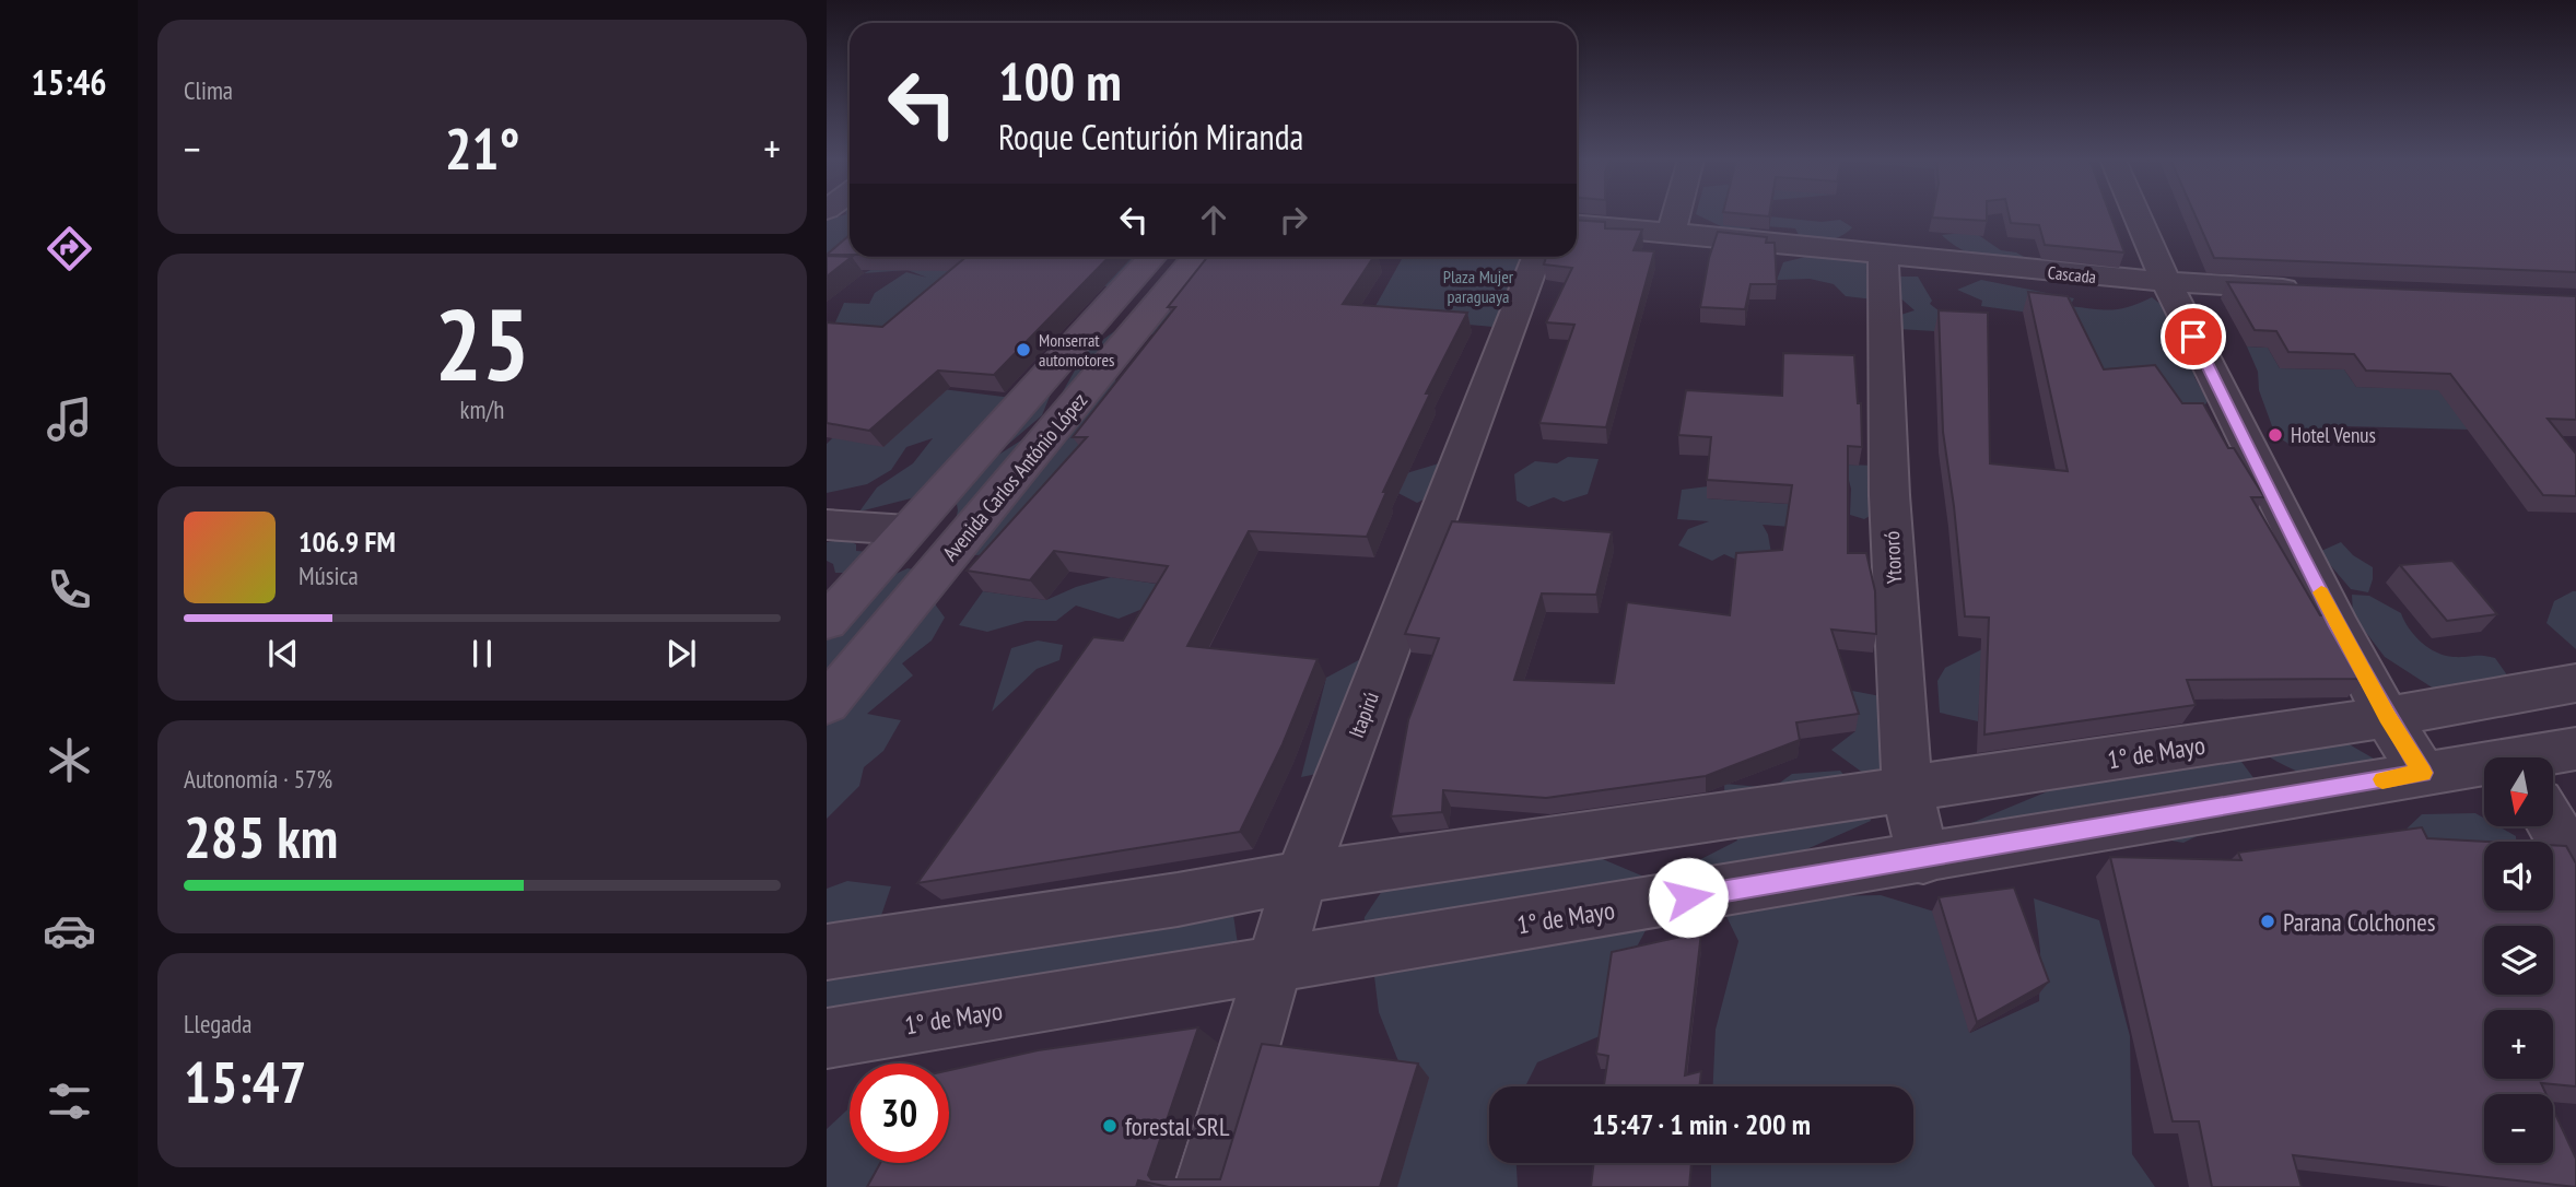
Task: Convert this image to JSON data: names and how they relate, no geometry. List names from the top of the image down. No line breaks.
{"streets":{"main road":["Avenida Carlos António López"],"street":["Cascada","Ytororó","Itapirú","1° de Mayo"]},"crossings":[["Cascada","Ytororó"],["Ytororó","1° de Mayo"],["Itapirú","1° de Mayo"]],"parks":["Plaza Mujer paraguaya"],"places":["Monserrat automotores","Hotel Venus","Parana Colchones","forestal SRL"],"north":"bottom","page":{"tabs":"15:46","tile":["Clima",["25","km/h"],["Autonomía · 57%","285 km"],["Llegada","15:47"]],"turn":["100 m","Roque Centurión Miranda"],"heat":["−","21°","+"],"song":["106.9 FM","Música"],"map_buttons":["+","−"],"limit":"30","trip":"15:47 · 1 min · 200 m"}}
